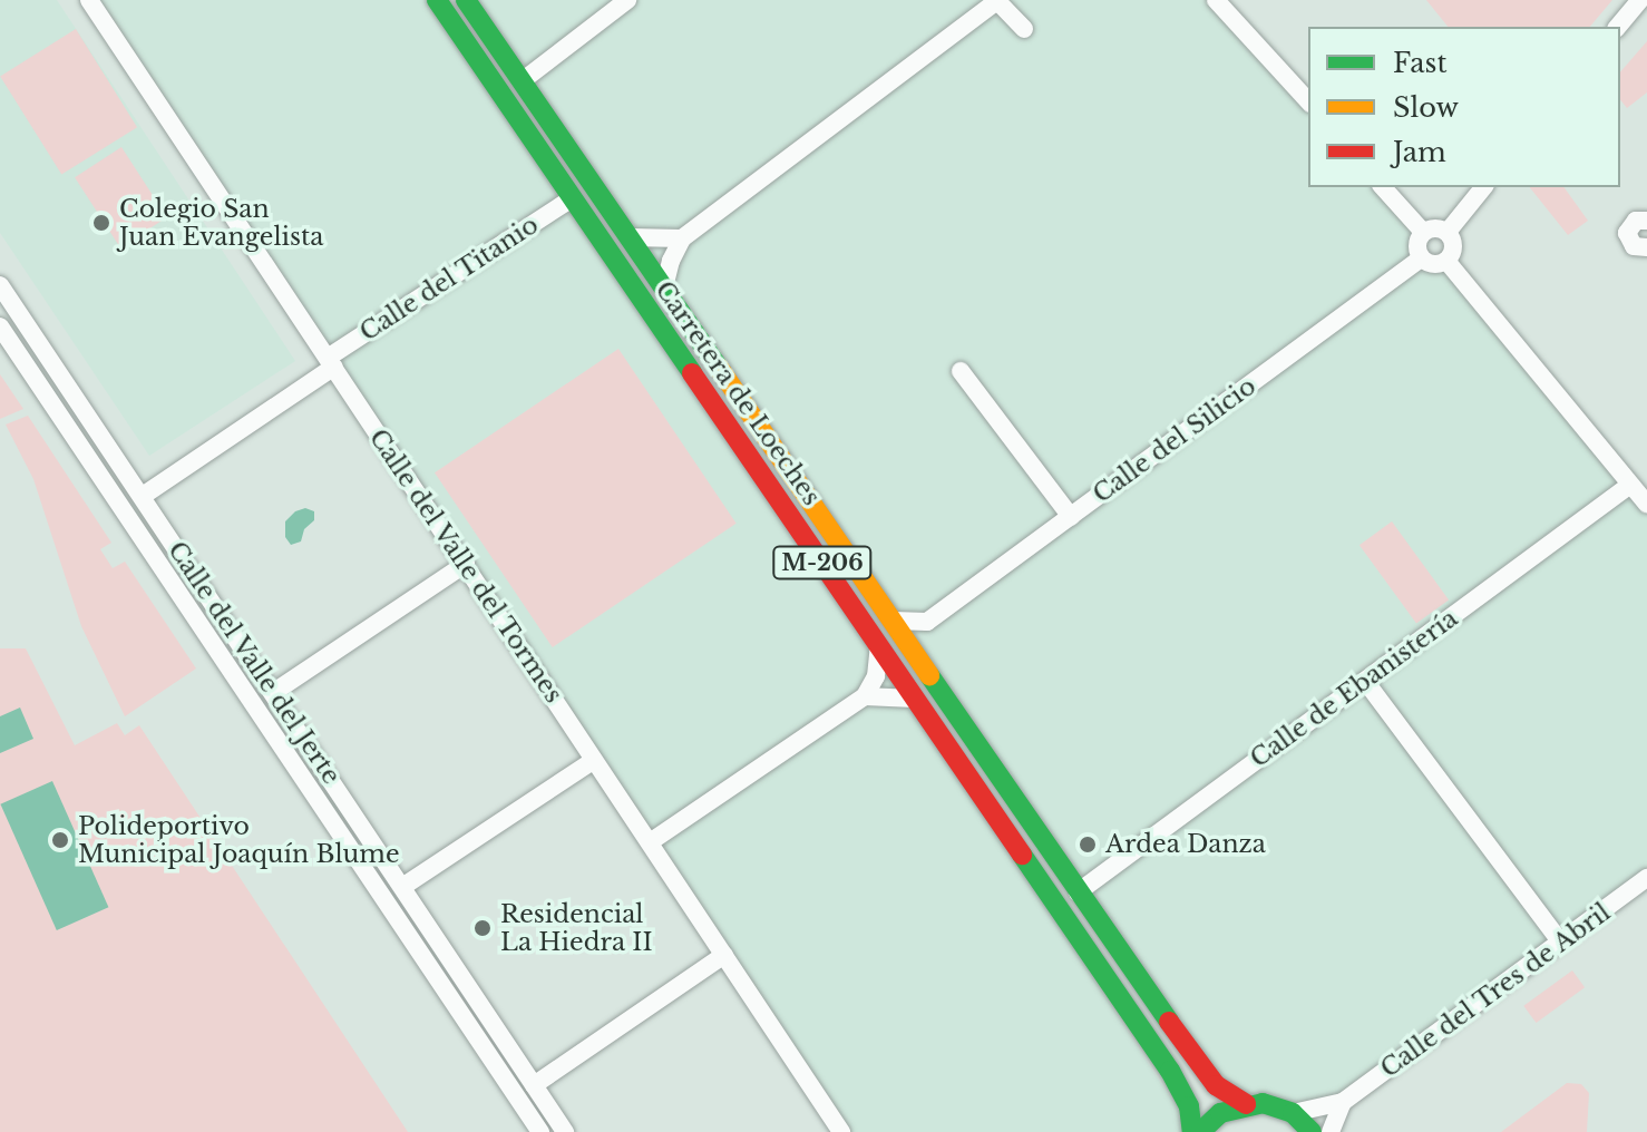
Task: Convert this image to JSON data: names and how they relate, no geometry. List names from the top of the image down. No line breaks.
{"streets":{"main road":["Carretera de Loeches","M-206"],"street":["Calle del Titanio","Calle del Silicio","Calle del Valle del Tormes","Calle del Valle del Jerte","Calle de Ebanistería","Calle del Tres de Abril"]},"crossings":[["Calle del Titanio","Carretera de Loeches"],["Calle del Titanio","Calle del Valle del Tormes"],["Calle del Titanio","Calle del Valle del Jerte"],["Carretera de Loeches","M-206"],["Carretera de Loeches","Calle de Ebanistería"],["M-206","Calle del Tres de Abril"]],"places":["Colegio San Juan Evangelista","Polideportivo Municipal Joaquín Blume","Ardea Danza","Residencial La Hiedra II"],"legend":["Fast","Slow","Jam"]}
